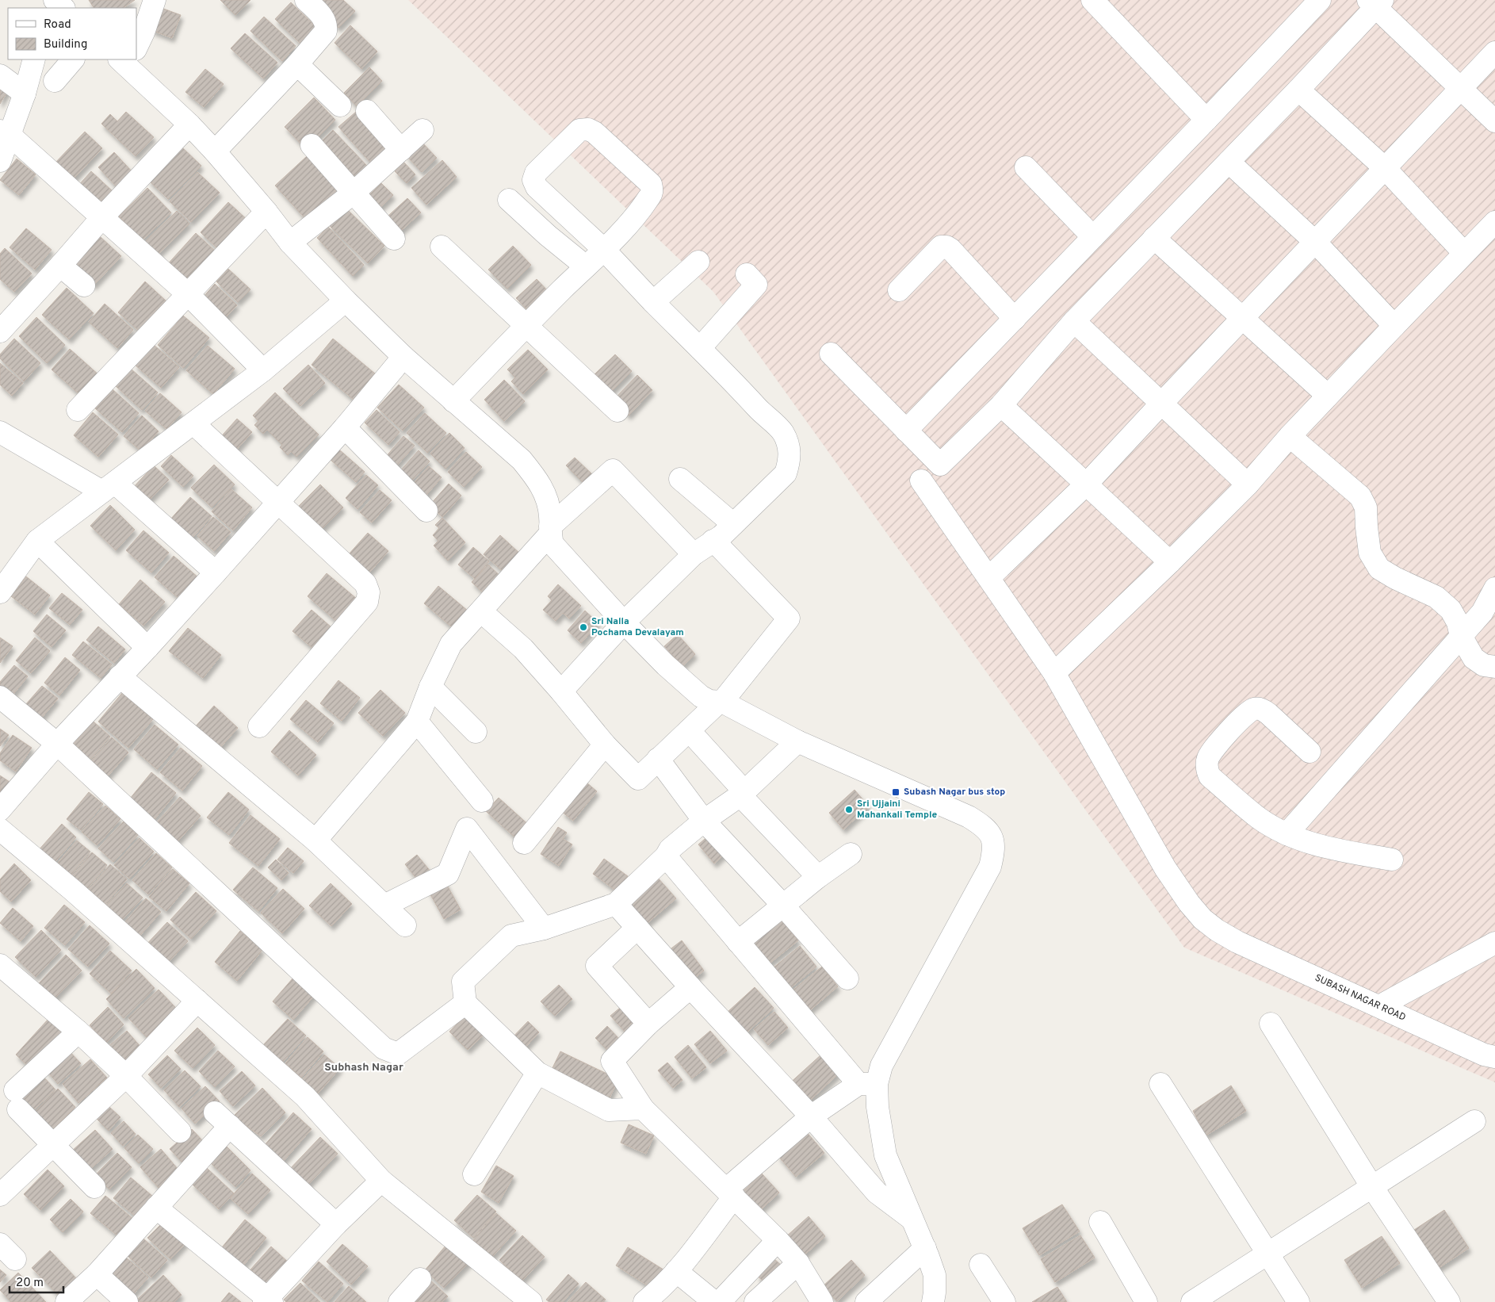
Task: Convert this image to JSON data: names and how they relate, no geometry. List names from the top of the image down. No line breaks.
{"streets":{"street":["SUBASH NAGAR ROAD"]},"districts":["Subhash Nagar"],"places":{"other":["Sri Nalla Pochama Devalayam","Sri Ujjaini Mahankali Temple"],"transit":["Subash Nagar bus stop"]},"legend":["Road","Building"],"scale_bar":"20 m"}
